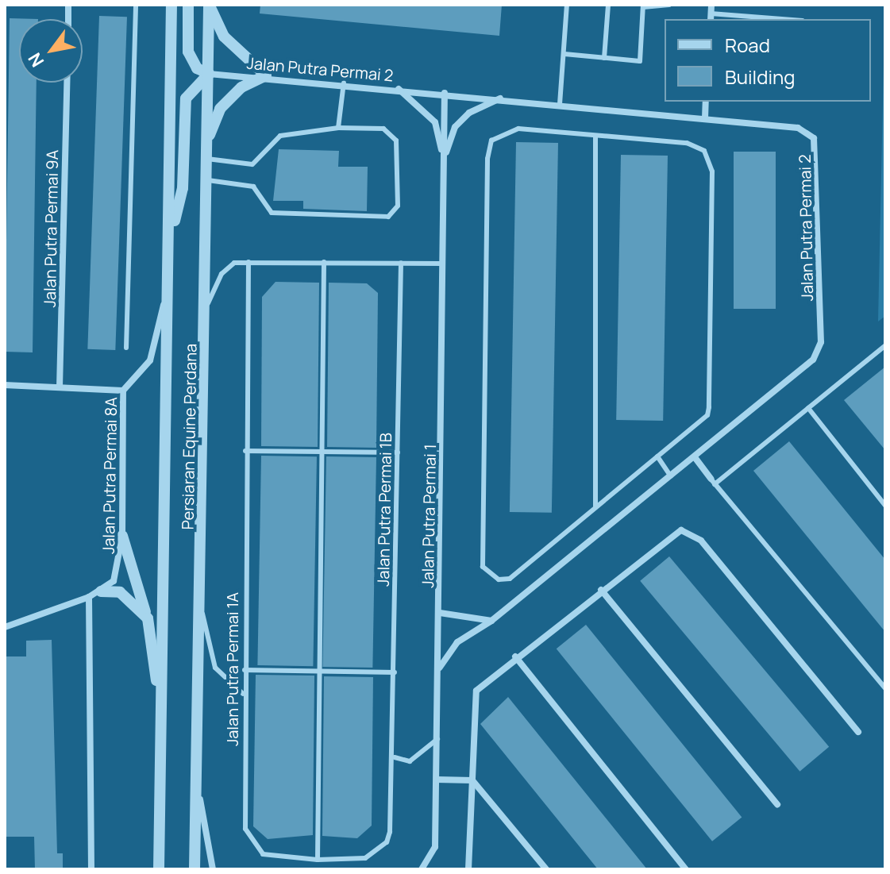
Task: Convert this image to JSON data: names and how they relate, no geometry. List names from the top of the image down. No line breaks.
{"streets":{"street":["Jalan Putra Permai 2","Jalan Putra Permai 9A","Persiaran Equine Perdana","Jalan Putra Permai 8A","Jalan Putra Permai 1"],"lane":["Jalan Putra Permai 1B","Jalan Putra Permai 1A"]},"crossings":[["Jalan Putra Permai 2","Persiaran Equine Perdana"],["Jalan Putra Permai 2","Jalan Putra Permai 1"],["Persiaran Equine Perdana","Jalan Putra Permai 8A"],["Jalan Putra Permai 1B","Jalan Putra Permai 1A"]],"legend":["Road","Building"],"north":"bottom left"}
